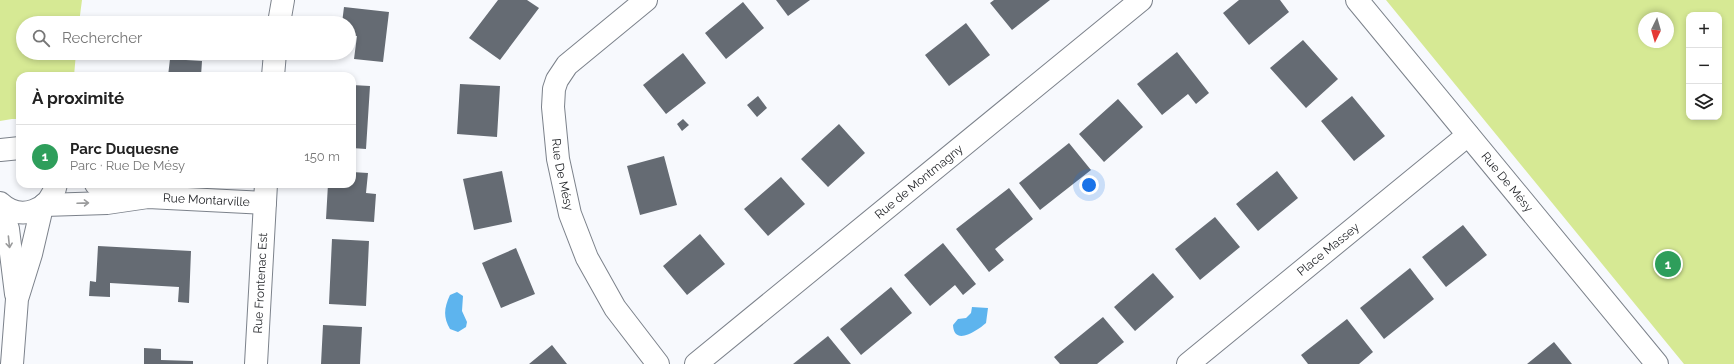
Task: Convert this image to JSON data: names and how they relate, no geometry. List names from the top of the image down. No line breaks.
{"streets":{"street":["Rue De Mésy","Rue de Montmagny","Rue Montarville","Place Massey","Rue Frontenac Est"]},"crossings":[["Rue De Mésy","Place Massey"],["Rue Montarville","Rue Frontenac Est"]],"north":"bottom","page":{"map_buttons":["+","−"],"search":"Rechercher","heading":"À proximité","list":[{"mark":"1","name":"Parc Duquesne","note":"Parc · Rue De Mésy","value":"150 m"}],"pins":"1"}}
